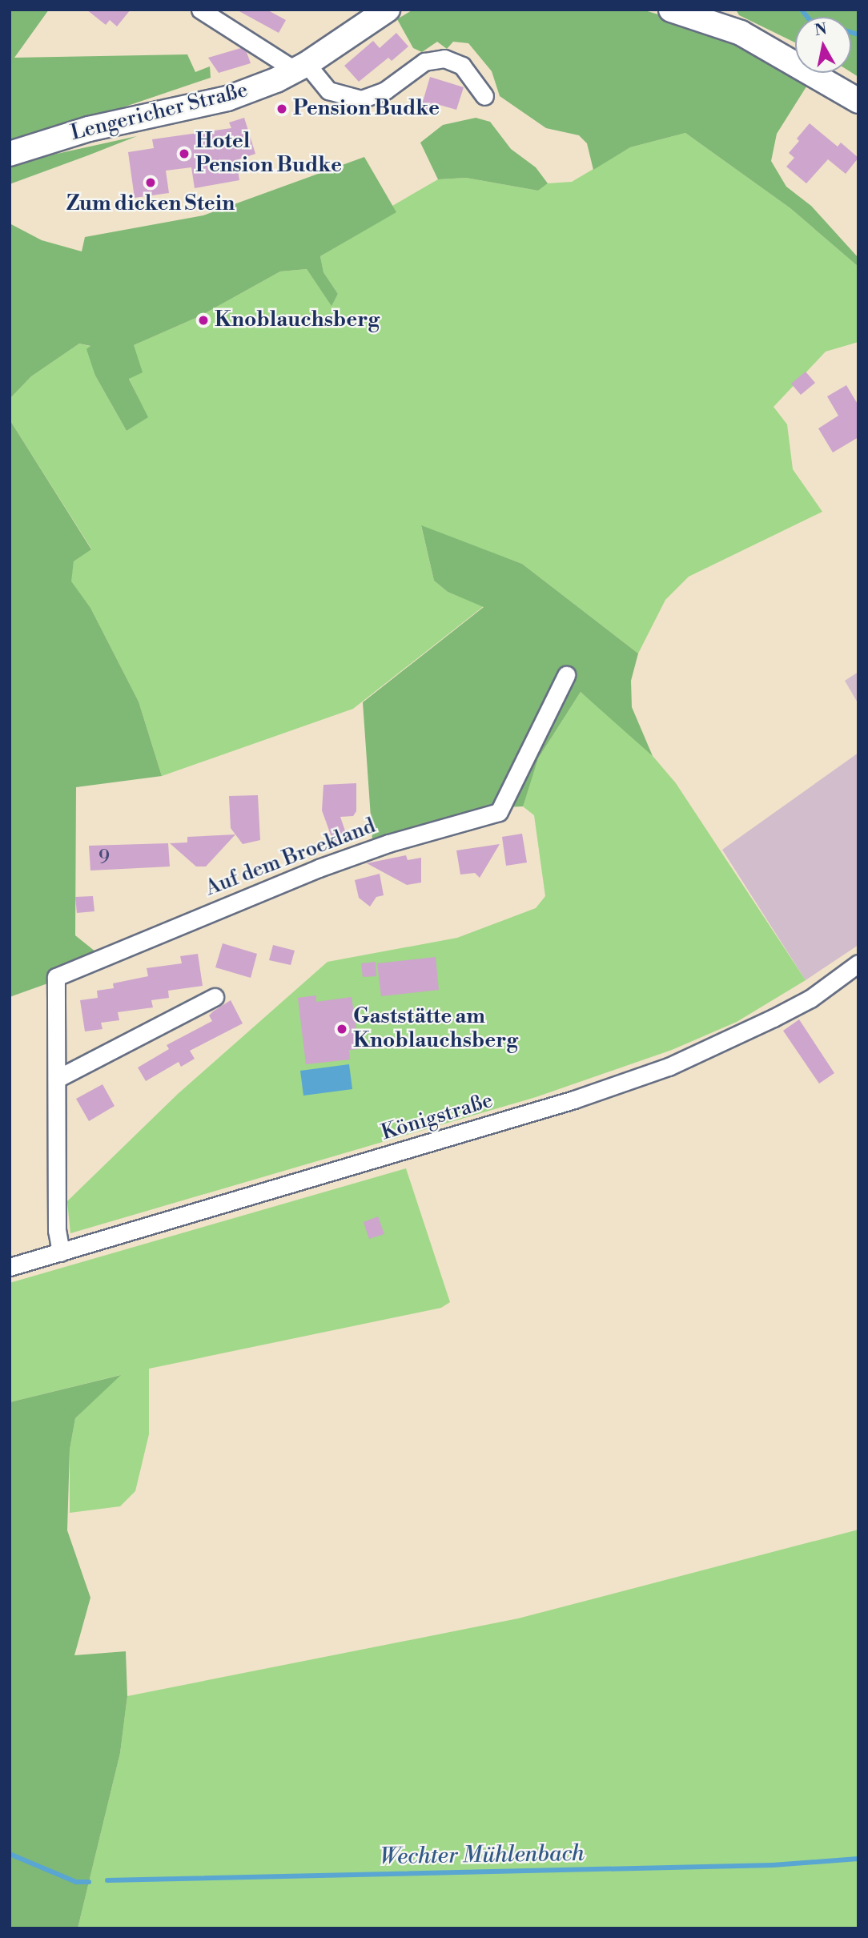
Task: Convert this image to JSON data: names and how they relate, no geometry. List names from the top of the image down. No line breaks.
{"streets":{"main road":["Lengericher Straße"],"street":["Auf dem Broekland","Königstraße"]},"crossings":[["Auf dem Broekland","Königstraße"]],"water":["Wechter Mühlenbach"],"places":["Pension Budke","Hotel Pension Budke","Zum dicken Stein","Knoblauchsberg","Gaststätte am Knoblauchsberg"],"house_numbers":["9"],"north":"top"}
